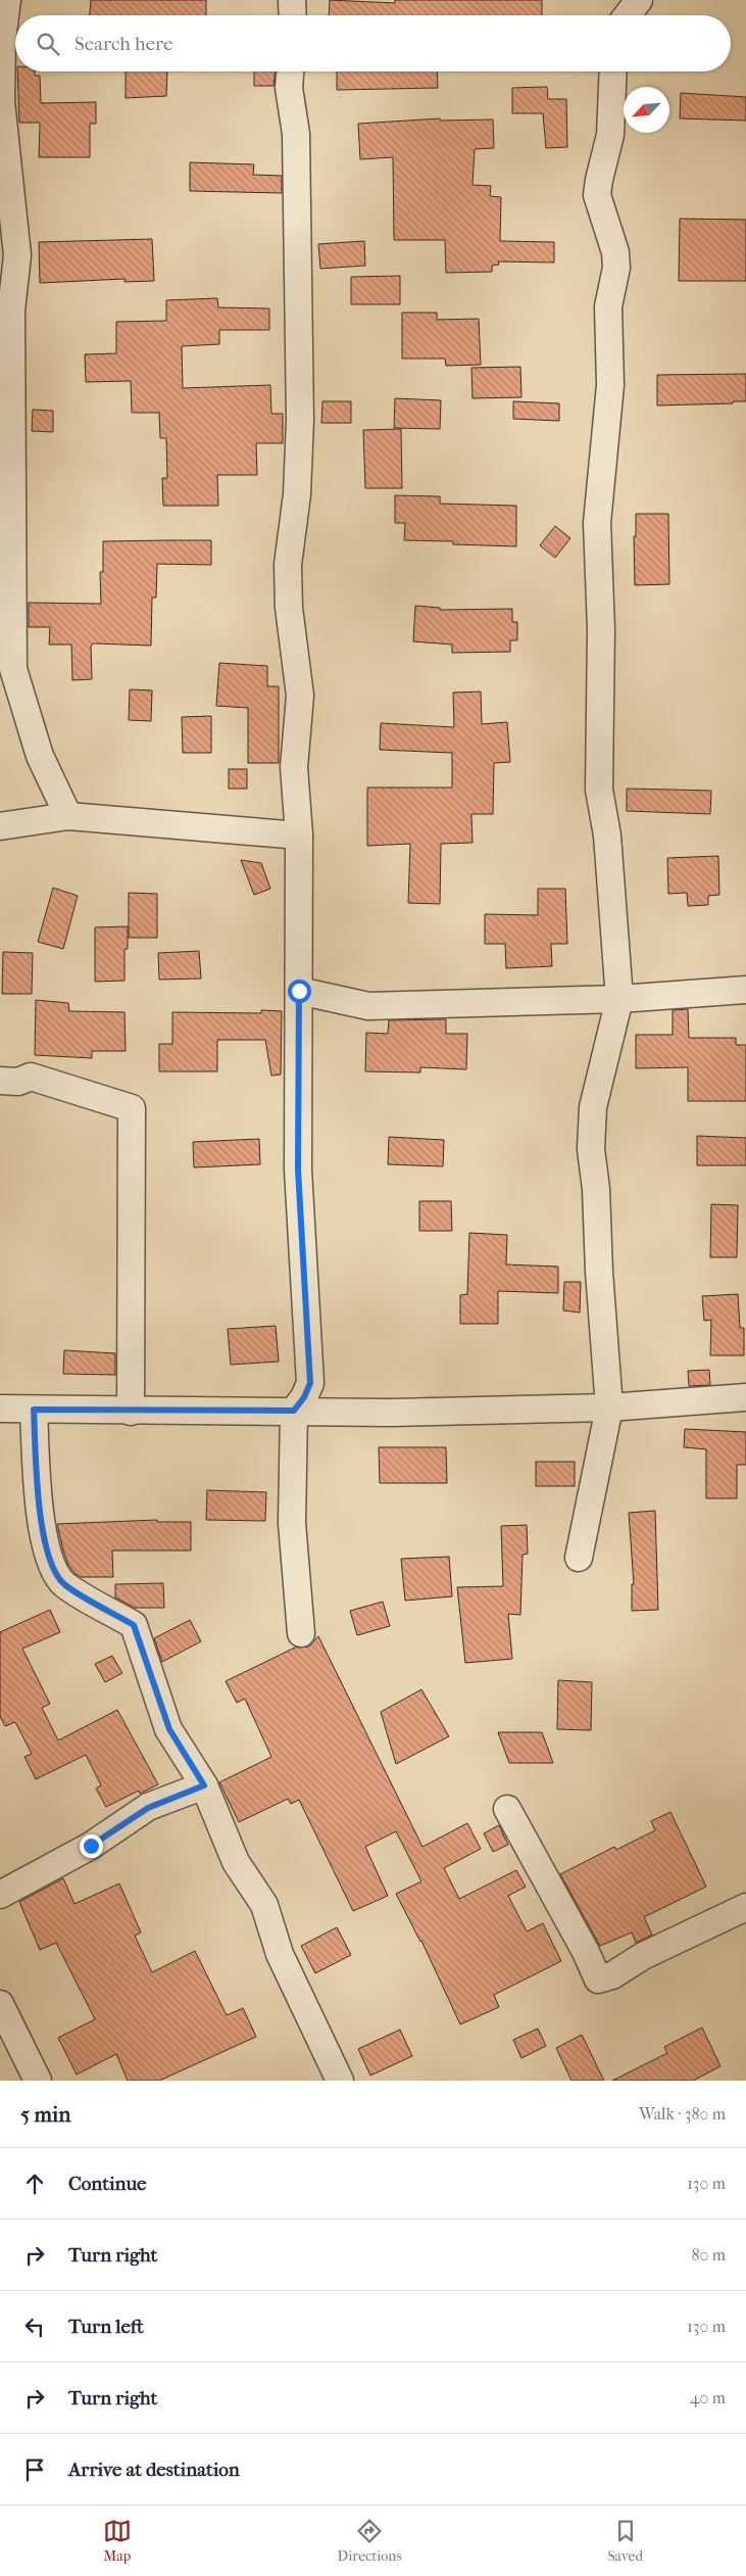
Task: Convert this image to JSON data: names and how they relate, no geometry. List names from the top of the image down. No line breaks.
{"north":"bottom left","page":{"search":"Search here","heading":["5 min","Walk · 380 m"],"list":[["Continue","130 m"],["Turn right","80 m"],["Turn left","130 m"],["Turn right","40 m"],"Arrive at destination"],"nav":["Map","Directions","Saved"]}}
